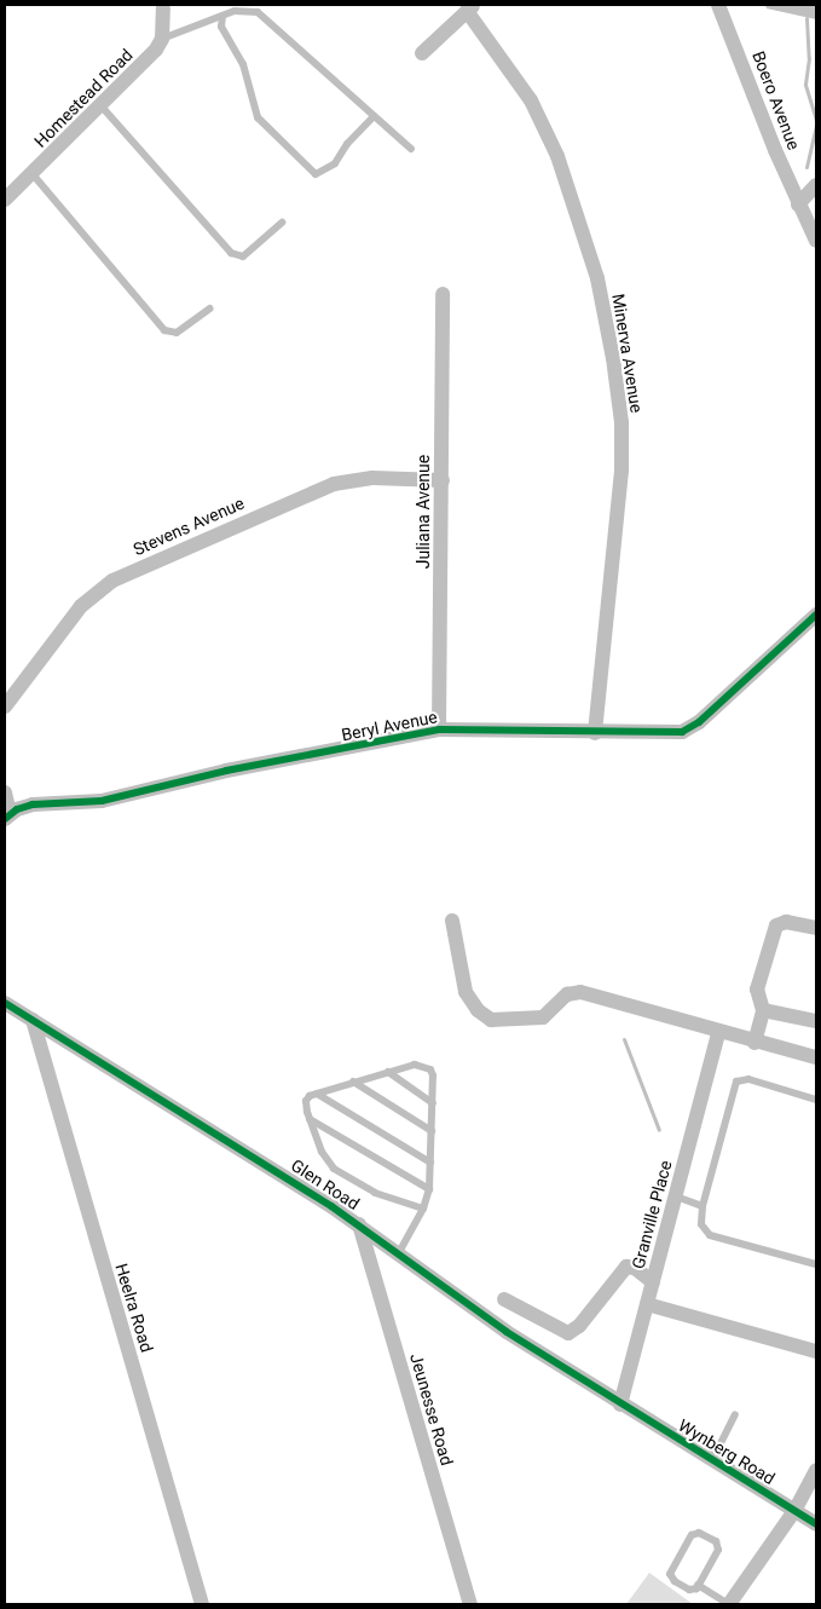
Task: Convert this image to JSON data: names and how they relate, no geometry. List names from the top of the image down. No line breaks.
{"streets":{"street":["Homestead Road","Boero Avenue","Minerva Avenue","Juliana Avenue","Stevens Avenue","Beryl Avenue","Glen Road","Granville Place","Heelra Road","Jeunesse Road","Wynberg Road"]},"crossings":[["Minerva Avenue","Beryl Avenue"],["Juliana Avenue","Stevens Avenue"],["Juliana Avenue","Beryl Avenue"],["Glen Road","Granville Place"],["Glen Road","Heelra Road"],["Glen Road","Jeunesse Road"],["Glen Road","Wynberg Road"],["Granville Place","Wynberg Road"]]}
